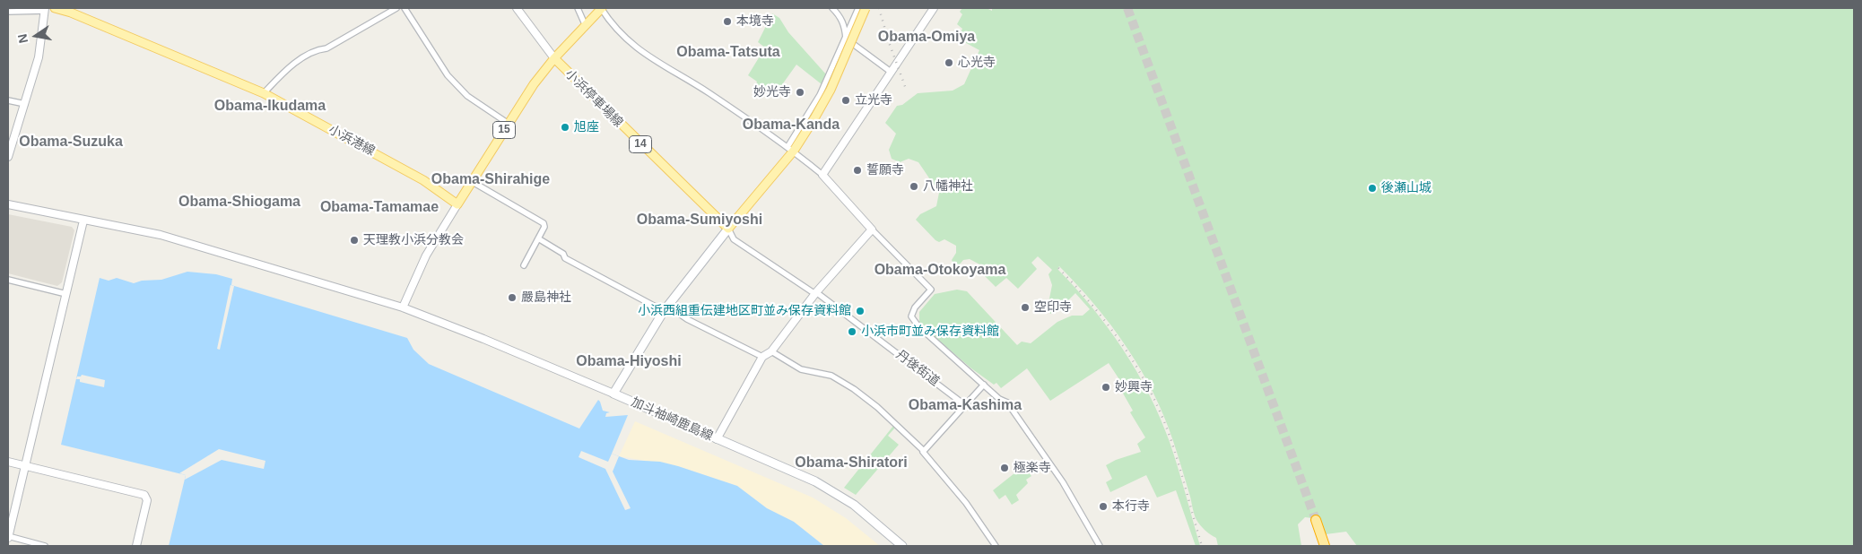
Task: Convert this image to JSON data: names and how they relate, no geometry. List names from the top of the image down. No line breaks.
{"streets":{"main road":["小浜停車場線","15","小浜港線","14","加斗袖崎鹿島線"],"street":["丹後街道"]},"crossings":[["小浜停車場線","15"],["小浜停車場線","丹後街道"],["15","小浜港線"]],"districts":["Obama-Omiya","Obama-Tatsuta","Obama-Ikudama","Obama-Kanda","Obama-Suzuka","Obama-Shirahige","Obama-Shiogama","Obama-Tamamae","Obama-Sumiyoshi","Obama-Otokoyama","Obama-Hiyoshi","Obama-Kashima","Obama-Shiratori"],"places":["本境寺","心光寺","妙光寺","立光寺","旭座","誓願寺","八幡神社","後瀬山城","天理教小浜分教会","嚴島神社","空印寺","小浜西組重伝建地区町並み保存資料館","小浜市町並み保存資料館","妙興寺","極楽寺","本行寺"],"north":"left"}
